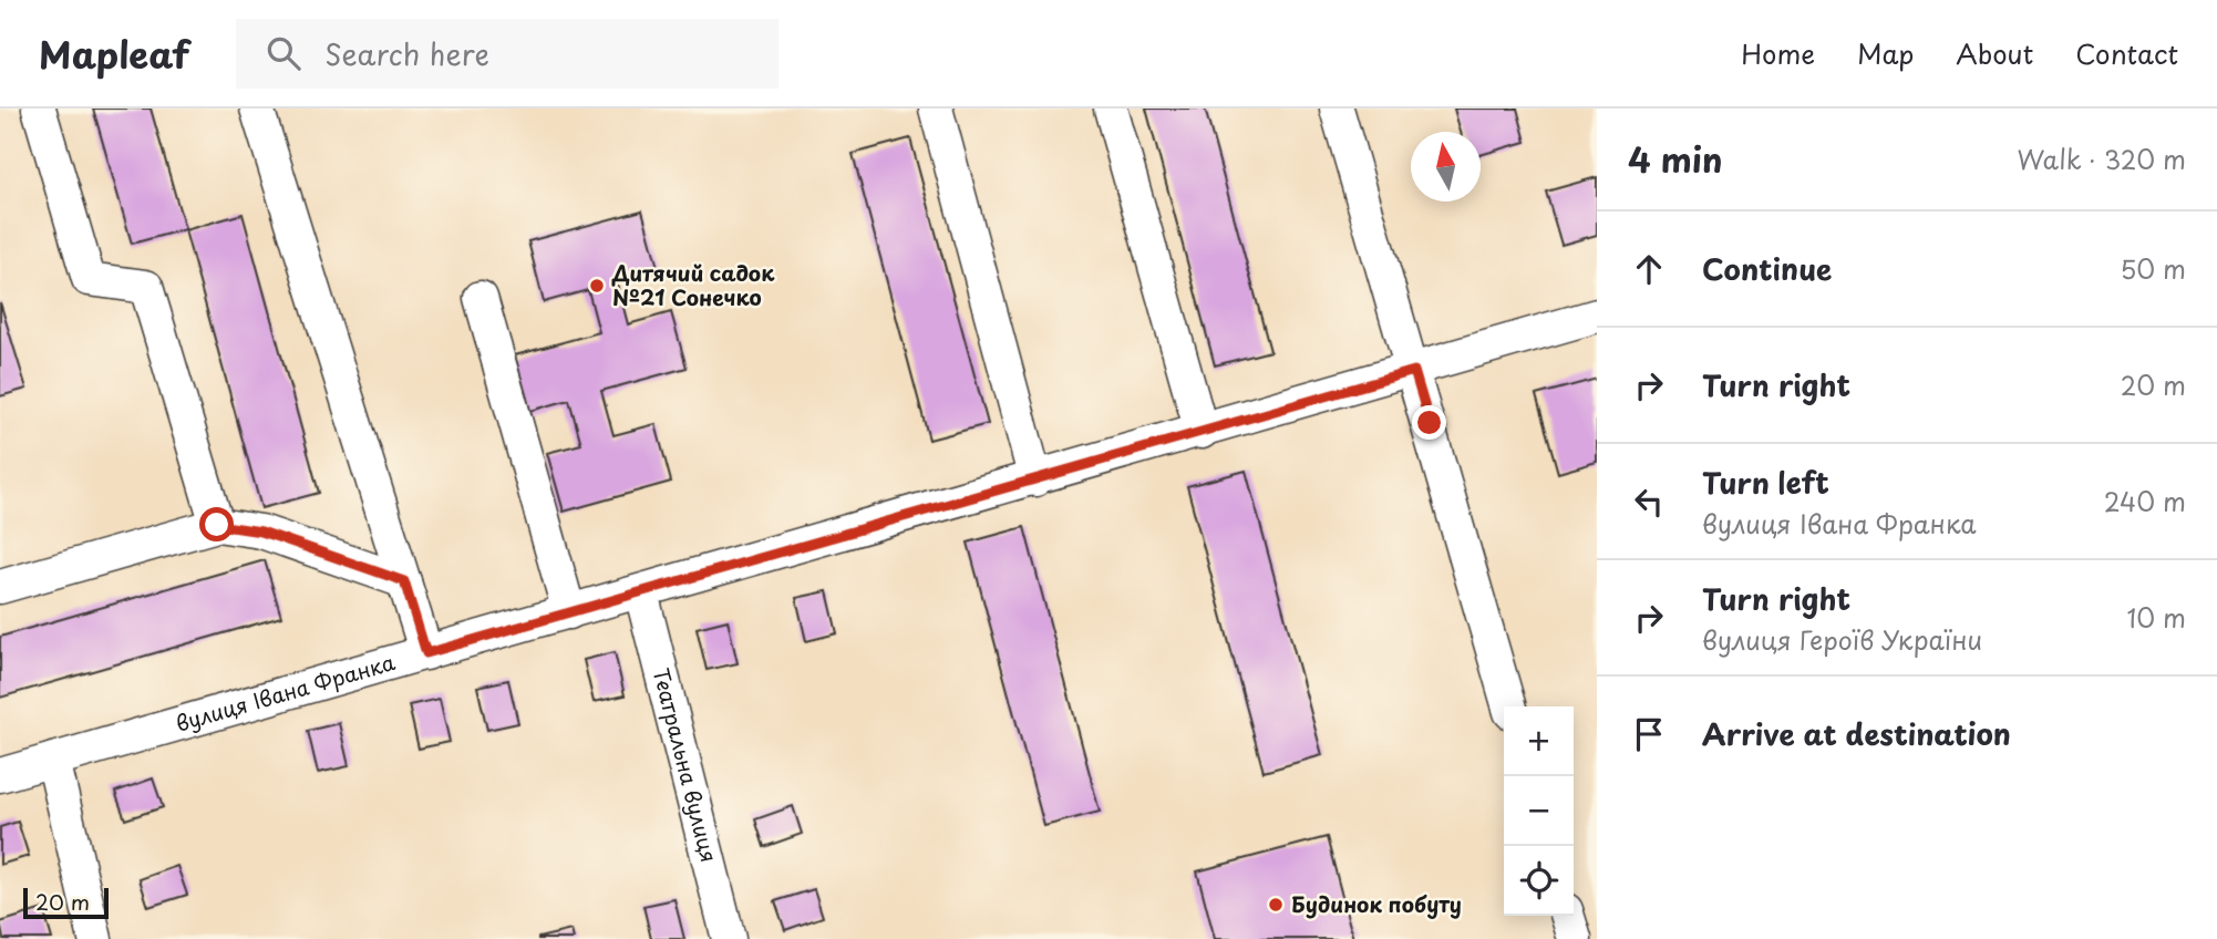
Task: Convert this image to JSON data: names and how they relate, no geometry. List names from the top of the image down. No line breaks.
{"streets":{"street":["вулиця Івана Франка","Театральна вулиця"]},"crossings":[["вулиця Івана Франка","Театральна вулиця"]],"places":["Дитячий садок №21 Сонечко","Будинок побуту"],"scale_bar":"20 m","north":"top","page":{"header":"Mapleaf","search":"Search here","nav":["Home","Map","About","Contact"],"heading":["4 min","Walk · 320 m"],"list":[["Continue","50 m"],["Turn right","20 m"],["Turn left","вулиця Івана Франка","240 m"],["Turn right","вулиця Героїв України","10 m"],"Arrive at destination"],"map_buttons":["+","−"],"scale":"20 m"}}
